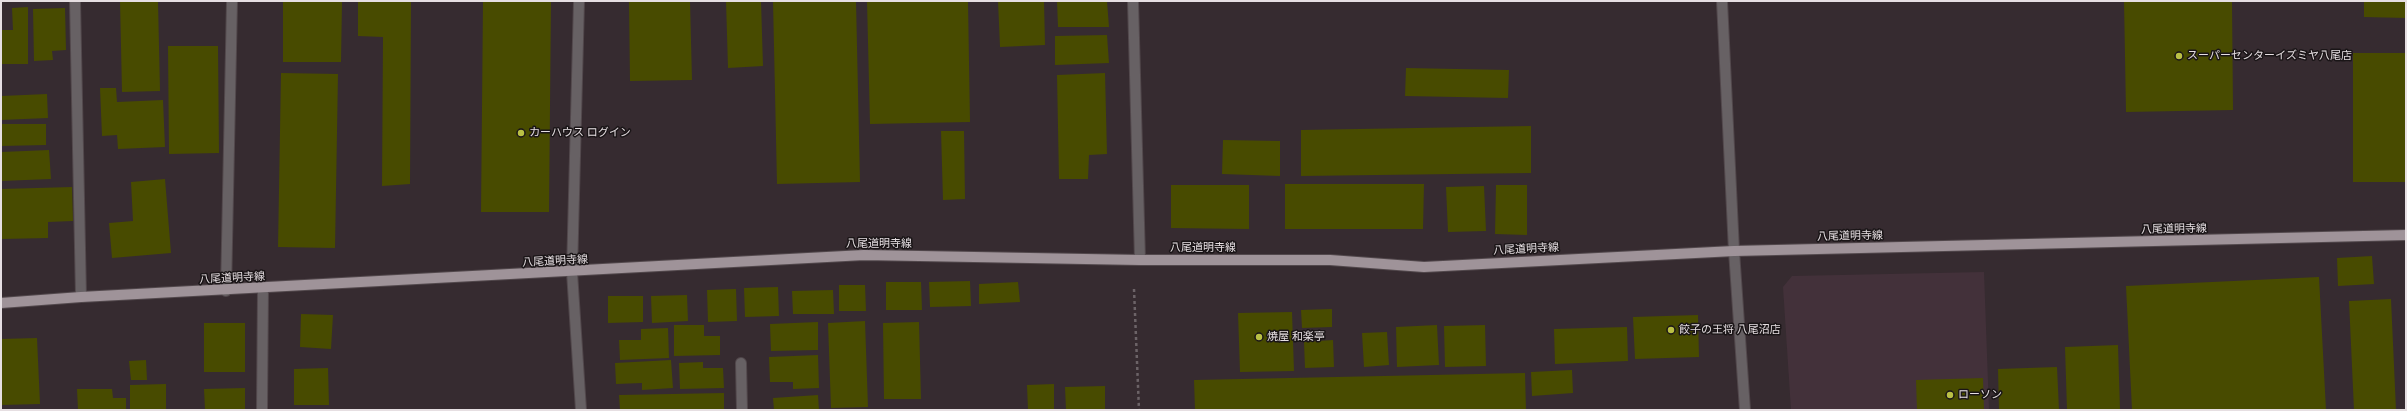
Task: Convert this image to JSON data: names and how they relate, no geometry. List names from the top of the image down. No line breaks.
{"streets":{"main road":["八尾道明寺線"]},"places":["スーパーセンターイズミヤ八尾店","カーハウス ログイン","餃子の王将 八尾沼店","焼屋 和楽亭","ローソン"]}
